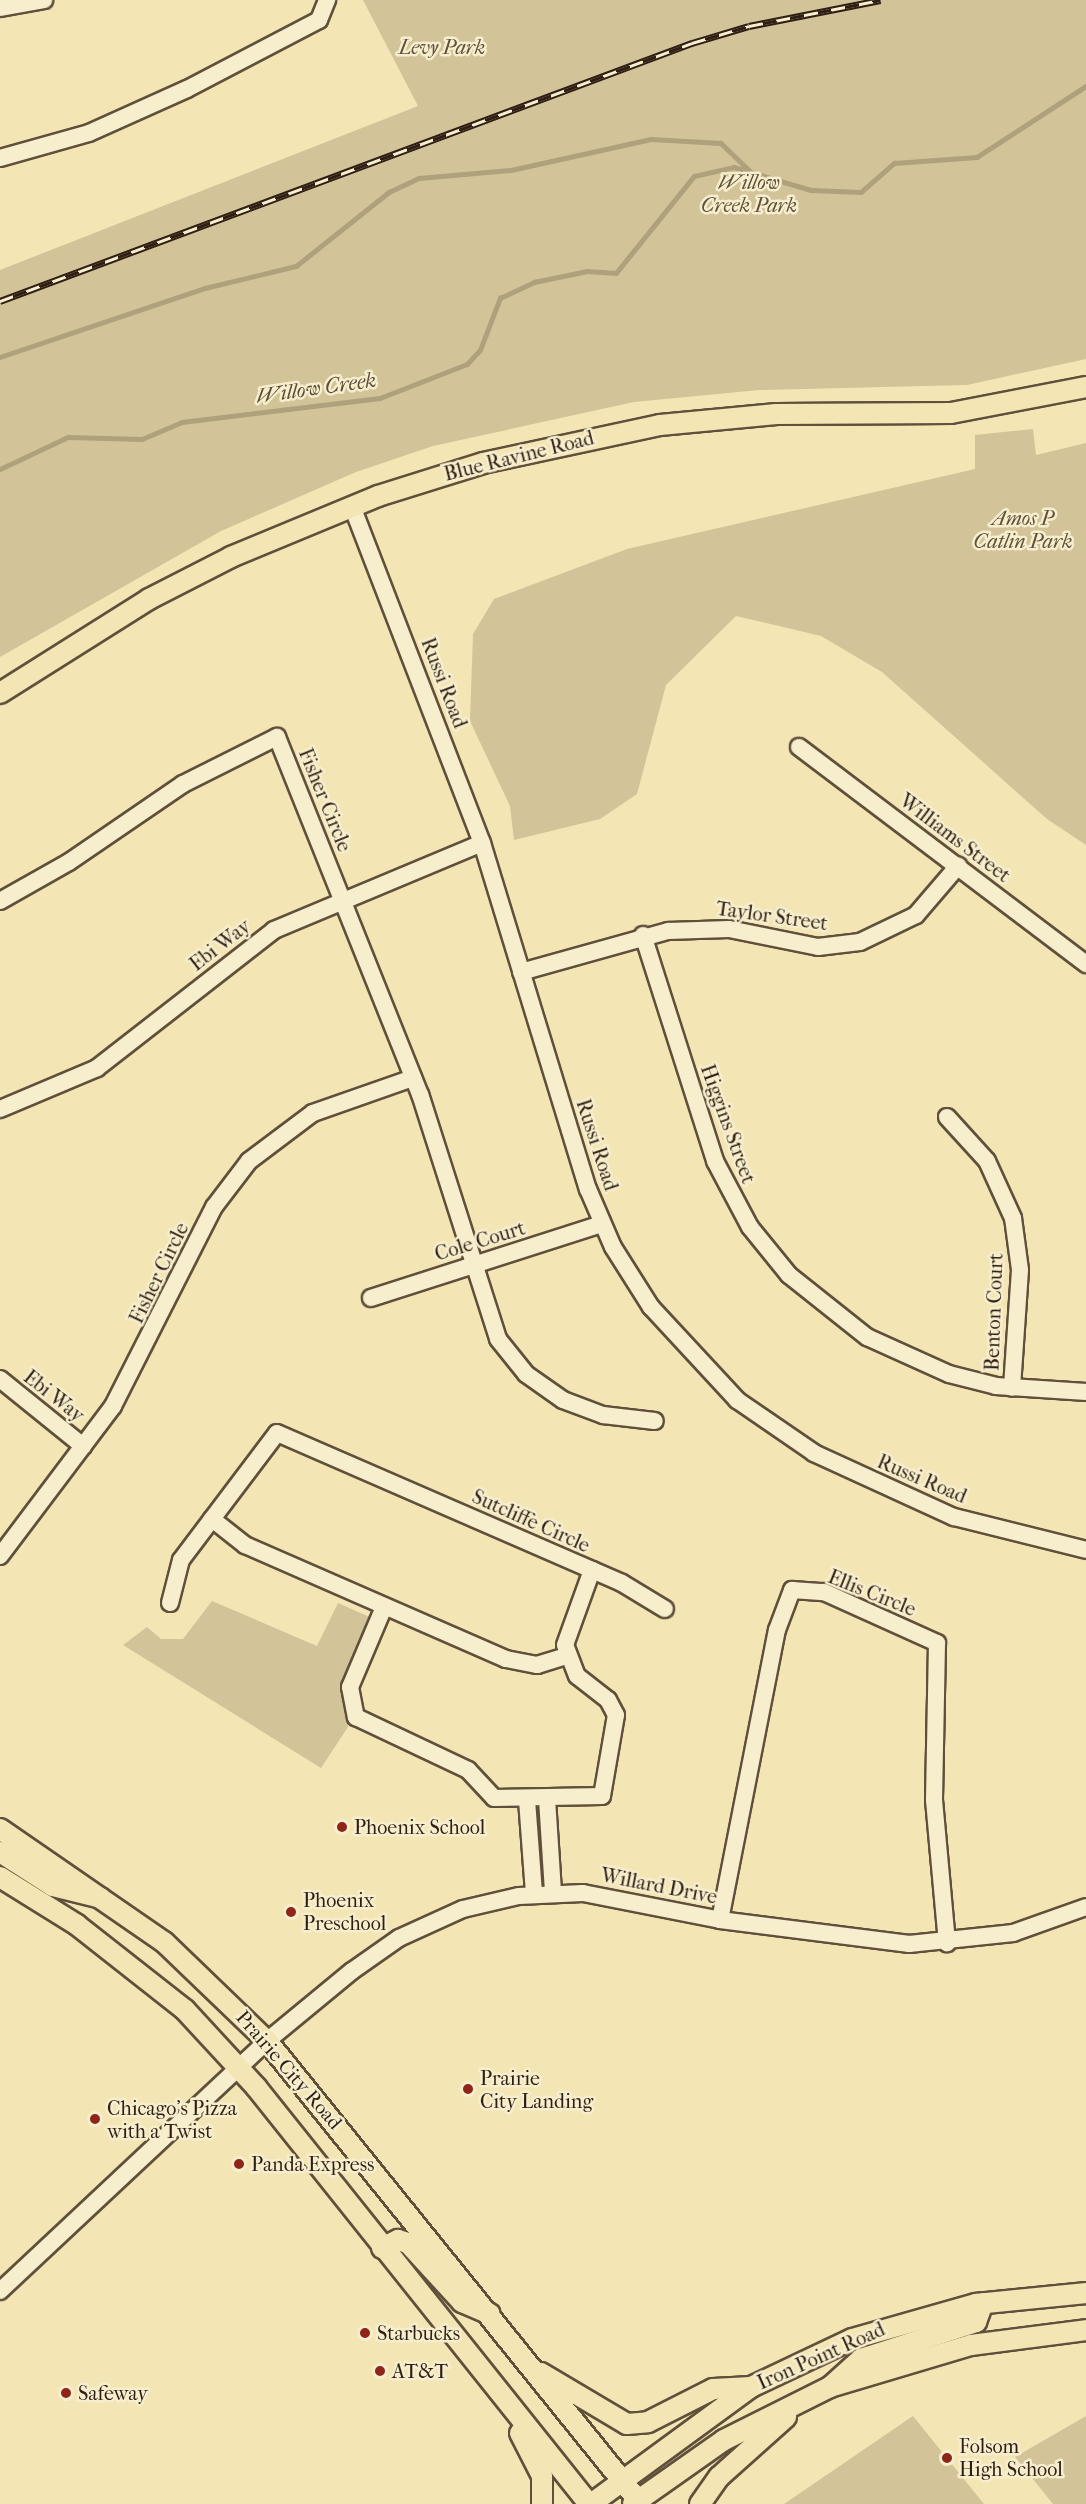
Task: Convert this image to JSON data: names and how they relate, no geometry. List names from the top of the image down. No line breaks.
{"streets":{"main road":["Blue Ravine Road","Prairie City Road","Iron Point Road"],"street":["Russi Road","Fisher Circle","Williams Street","Taylor Street","Ebi Way","Higgins Street","Cole Court","Benton Court","Sutcliffe Circle","Ellis Circle","Willard Drive"]},"crossings":[["Blue Ravine Road","Russi Road"],["Russi Road","Taylor Street"],["Russi Road","Ebi Way"],["Russi Road","Cole Court"],["Fisher Circle","Ebi Way"],["Fisher Circle","Cole Court"],["Williams Street","Taylor Street"],["Taylor Street","Higgins Street"],["Higgins Street","Benton Court"],["Ellis Circle","Willard Drive"],["Willard Drive","Prairie City Road"],["Prairie City Road","Iron Point Road"]],"water":["Willow Creek"],"parks":["Levy Park","Willow Creek Park","Amos P Catlin Park"],"places":["Phoenix School","Phoenix Preschool","Prairie City Landing","Chicago's Pizza with a Twist","Panda Express","Starbucks","AT&T","Safeway","Folsom High School"]}
